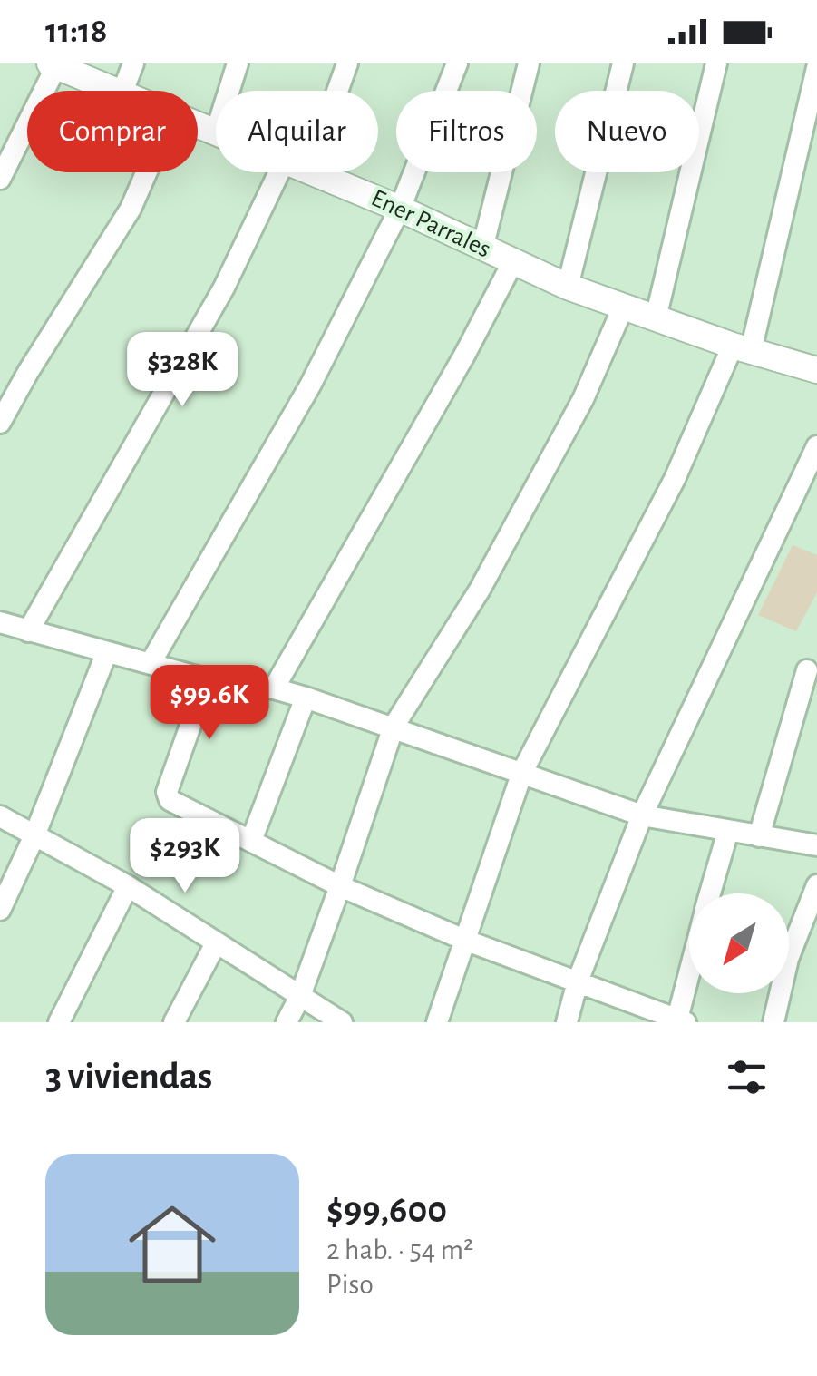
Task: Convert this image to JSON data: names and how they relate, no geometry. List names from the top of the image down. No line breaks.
{"streets":{"street":["Ener Parrales"]},"north":"bottom left","page":{"status":"11:18","chip":["Comprar","Alquilar","Filtros","Nuevo"],"price":["$328K","$99.6K","$293K"],"heading":"3 viviendas","list":[{"name":"$99,600","note":"2 hab. · 54 m² · Piso"}]}}
